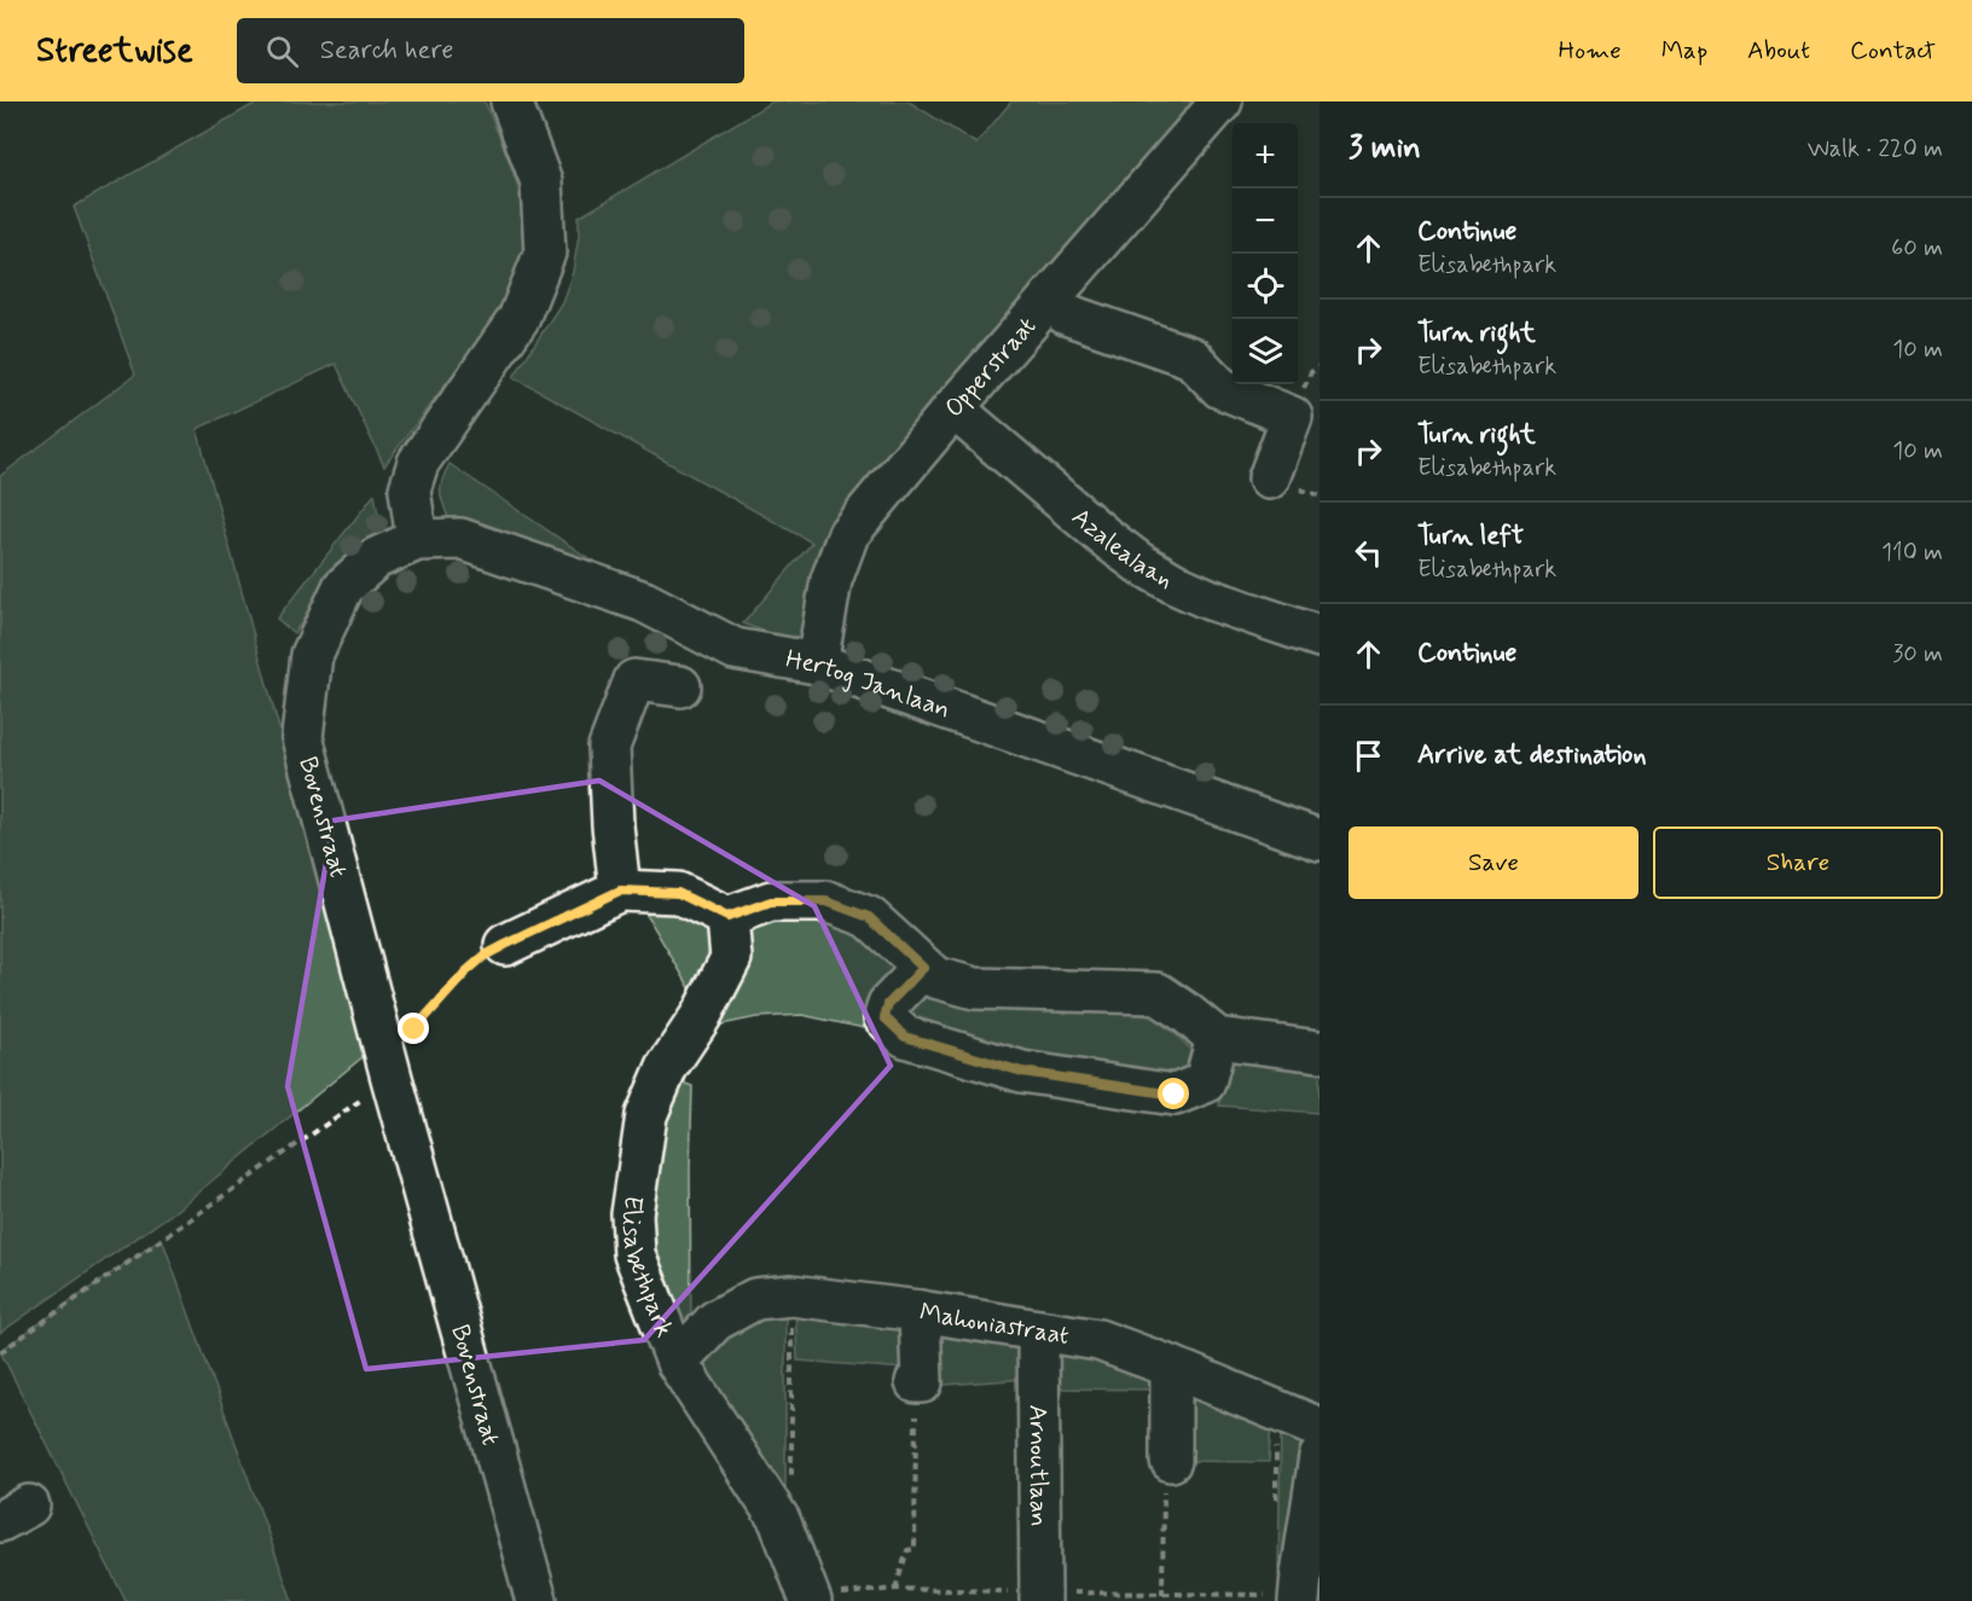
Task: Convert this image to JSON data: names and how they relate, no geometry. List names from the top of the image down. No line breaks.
{"streets":{"street":["Opperstraat","Azalealaan","Hertog Janlaan","Bovenstraat","Elisabethpark","Mahoniastraat","Arnoutlaan"]},"crossings":[["Opperstraat","Azalealaan"],["Opperstraat","Hertog Janlaan"],["Hertog Janlaan","Bovenstraat"],["Elisabethpark","Mahoniastraat"],["Mahoniastraat","Arnoutlaan"]],"page":{"header":"Streetwise","search":"Search here","nav":["Home","Map","About","Contact"],"heading":["3 min","Walk · 220 m"],"map_buttons":["+","−"],"list":[["Continue","Elisabethpark","60 m"],["Turn right","Elisabethpark","10 m"],["Turn right","Elisabethpark","10 m"],["Turn left","Elisabethpark","110 m"],["Continue","30 m"],"Arrive at destination"],"buttons":["Save","Share"]}}
